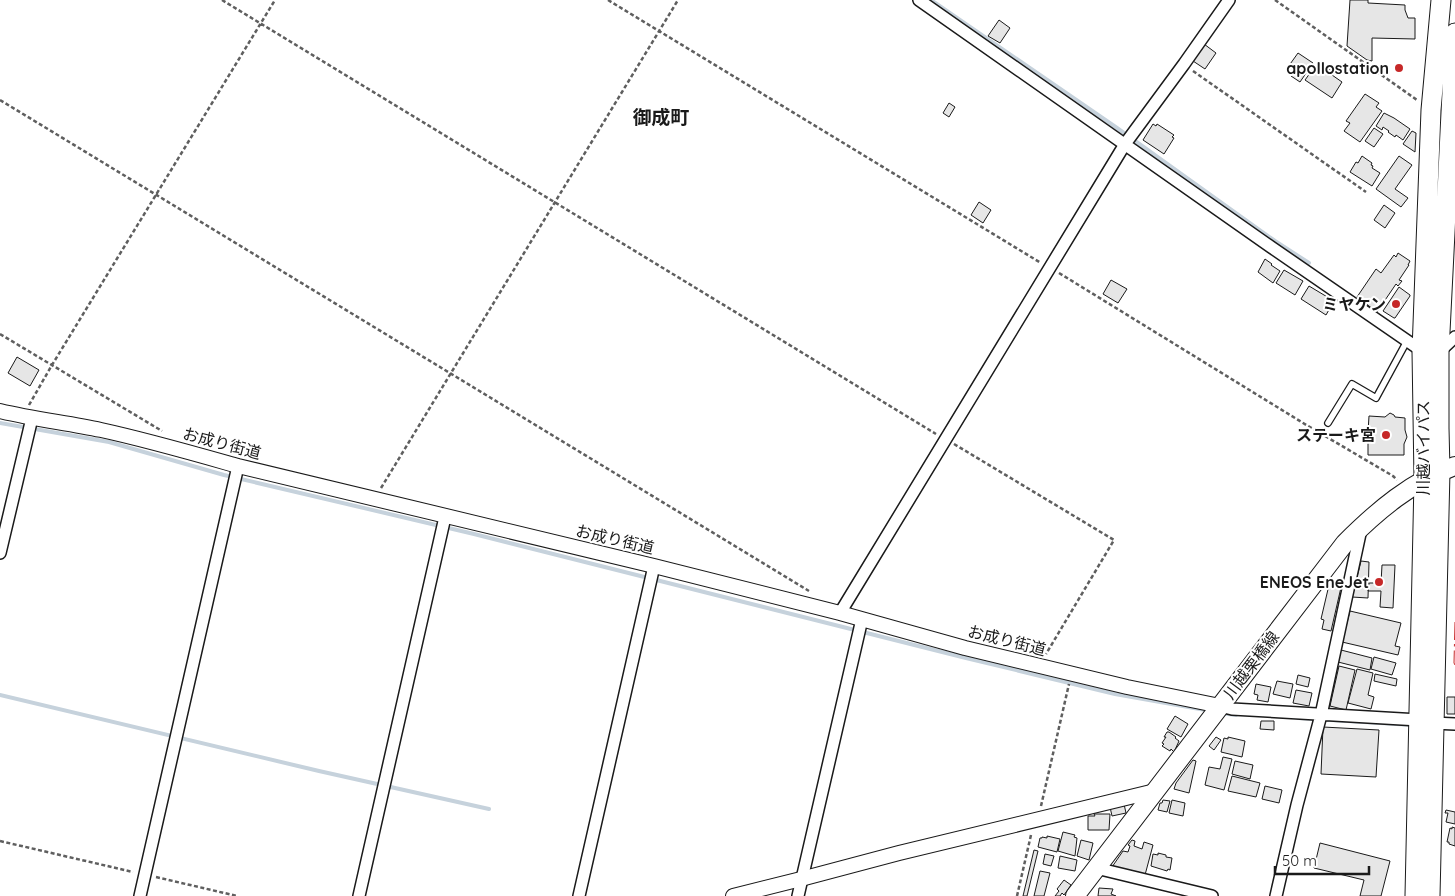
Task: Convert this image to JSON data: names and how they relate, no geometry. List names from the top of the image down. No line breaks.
{"streets":{"highway":["川越バイパス"],"main road":["川越栗橋線"],"street":["お成り街道"]},"crossings":[["お成り街道","川越栗橋線"],["川越バイパス","川越栗橋線"]],"districts":["御成町"],"places":["apollostation","ミヤケン","ステーキ宮","ENEOS EneJet"],"scale_bar":"50 m"}
